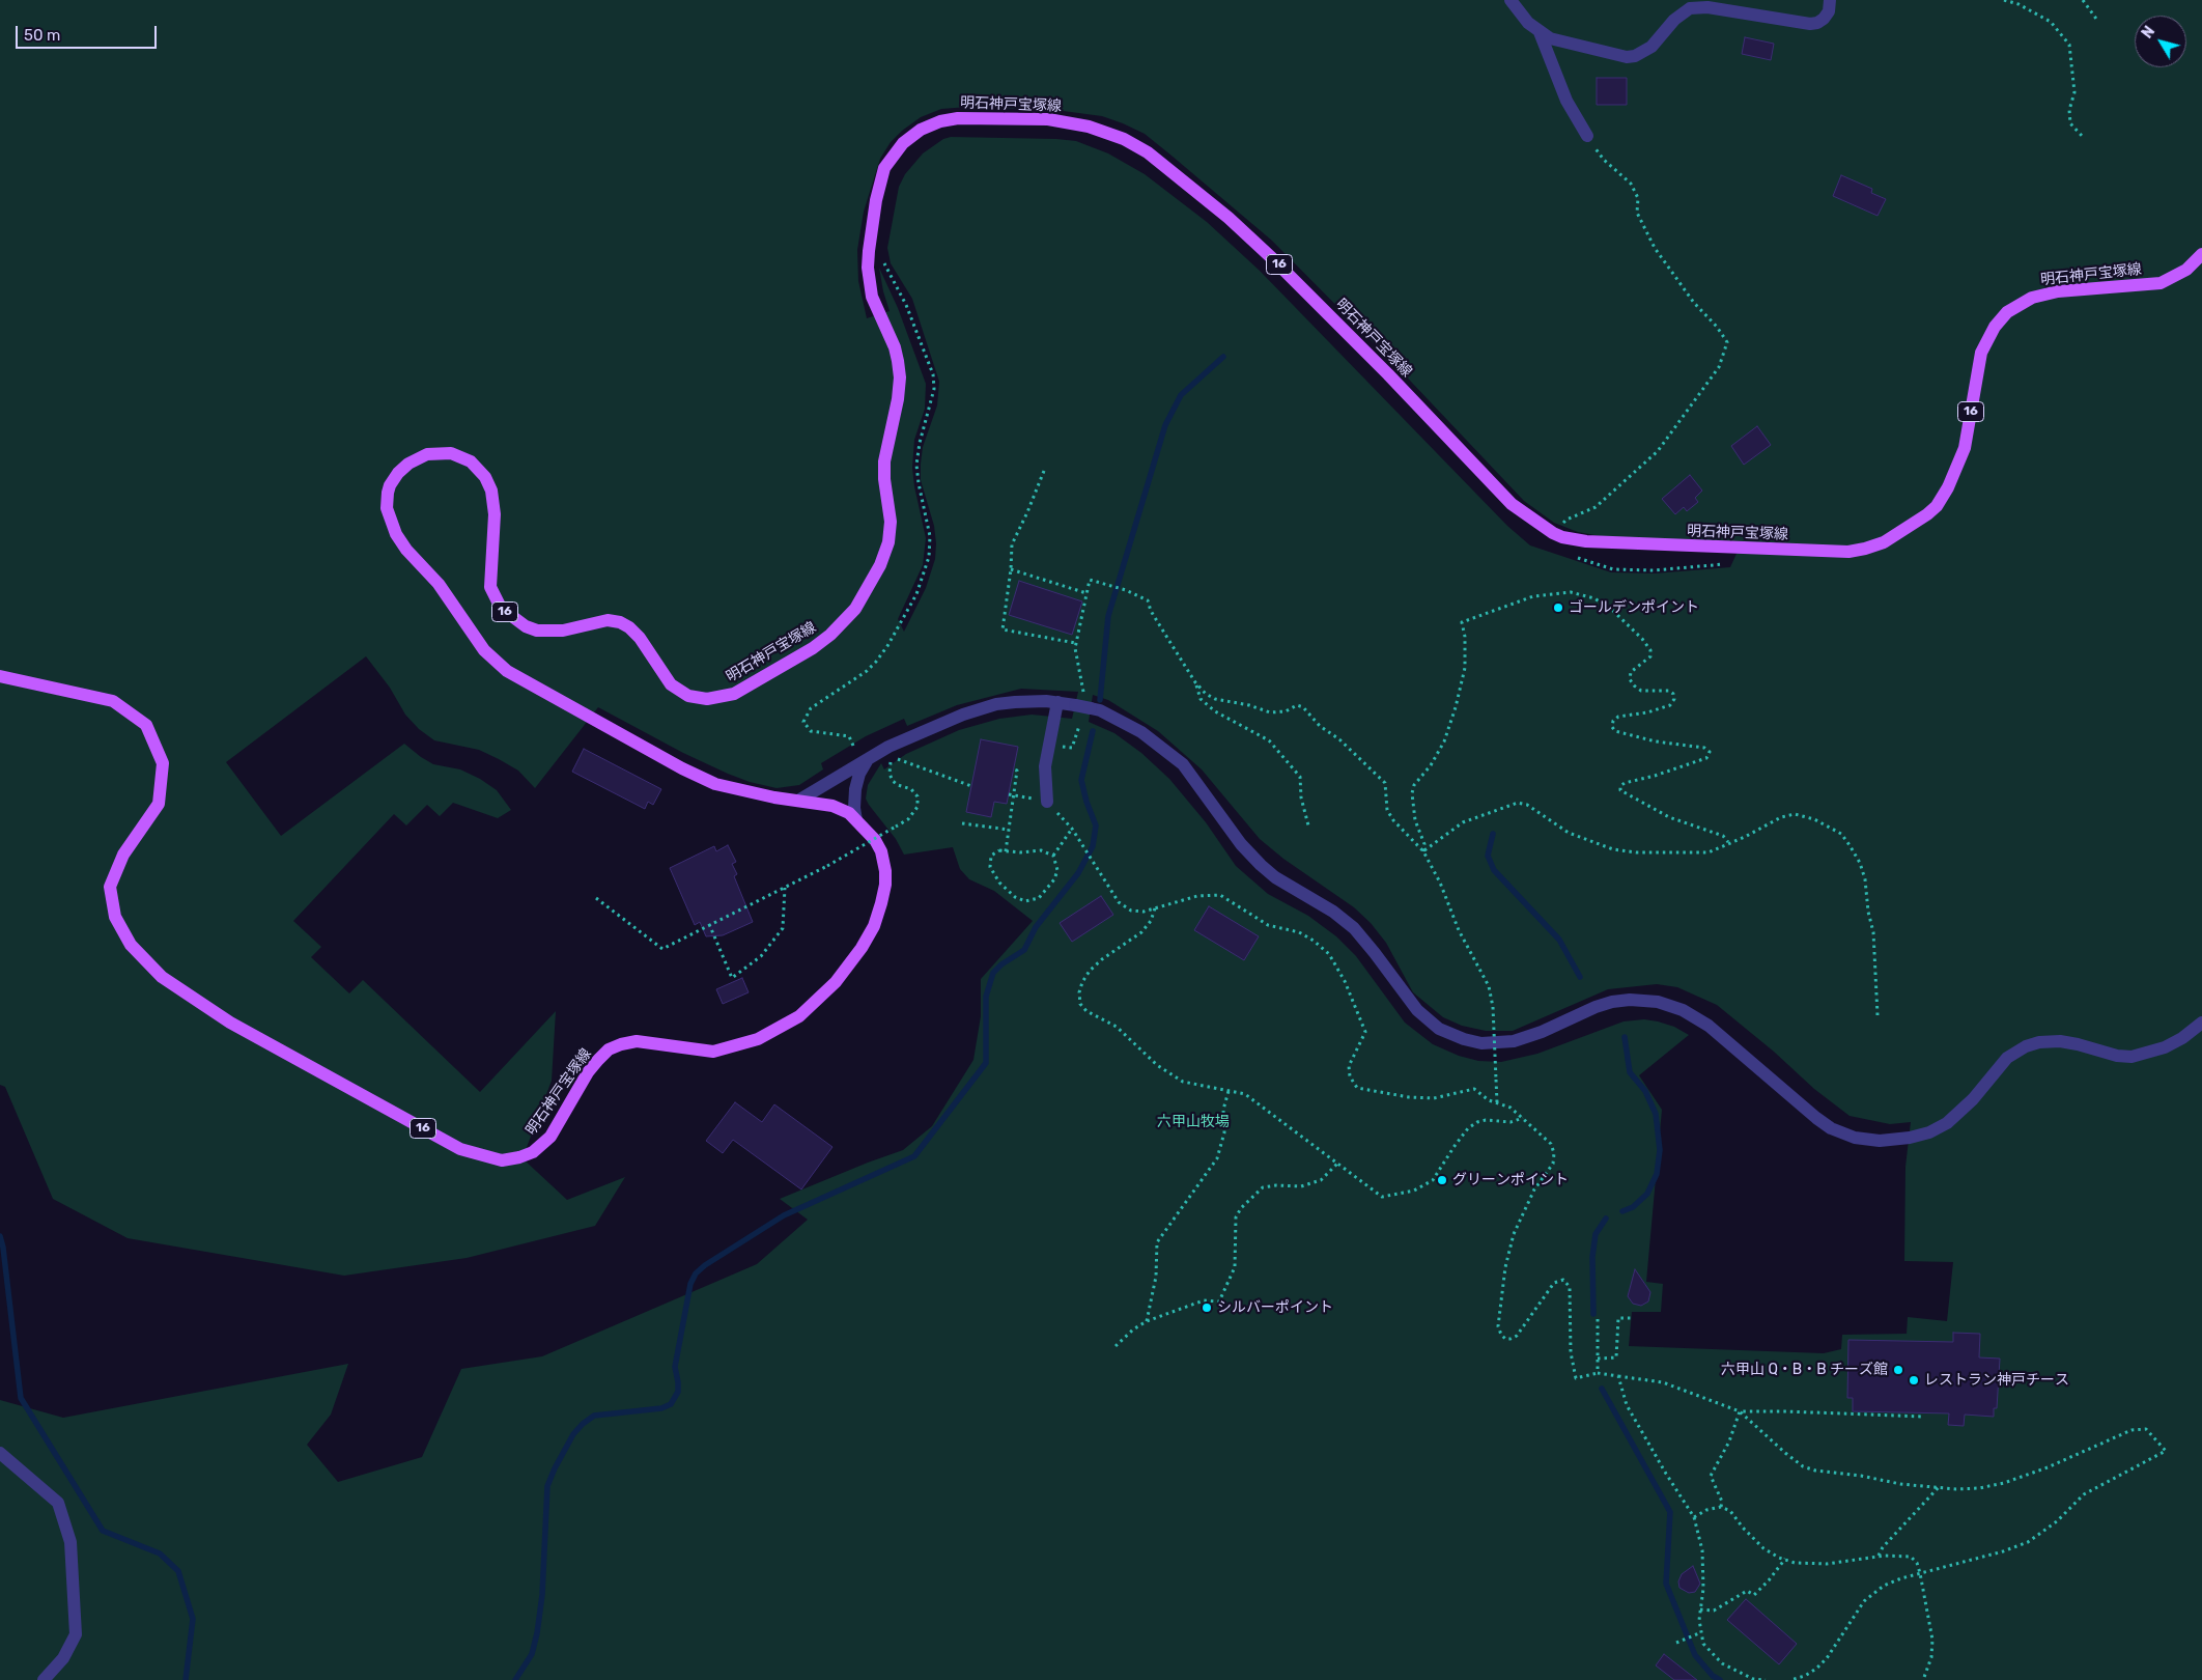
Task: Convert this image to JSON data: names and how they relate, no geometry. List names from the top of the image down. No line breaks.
{"streets":{"main road":["明石神戸宝塚線","16"]},"parks":["六甲山牧場"],"places":["ゴールデンポイント","グリーンポイント","シルバーポイント","六甲山 Q・B・B チーズ館","レストラン神戸チース"],"scale_bar":"50 m","north":"top left"}
